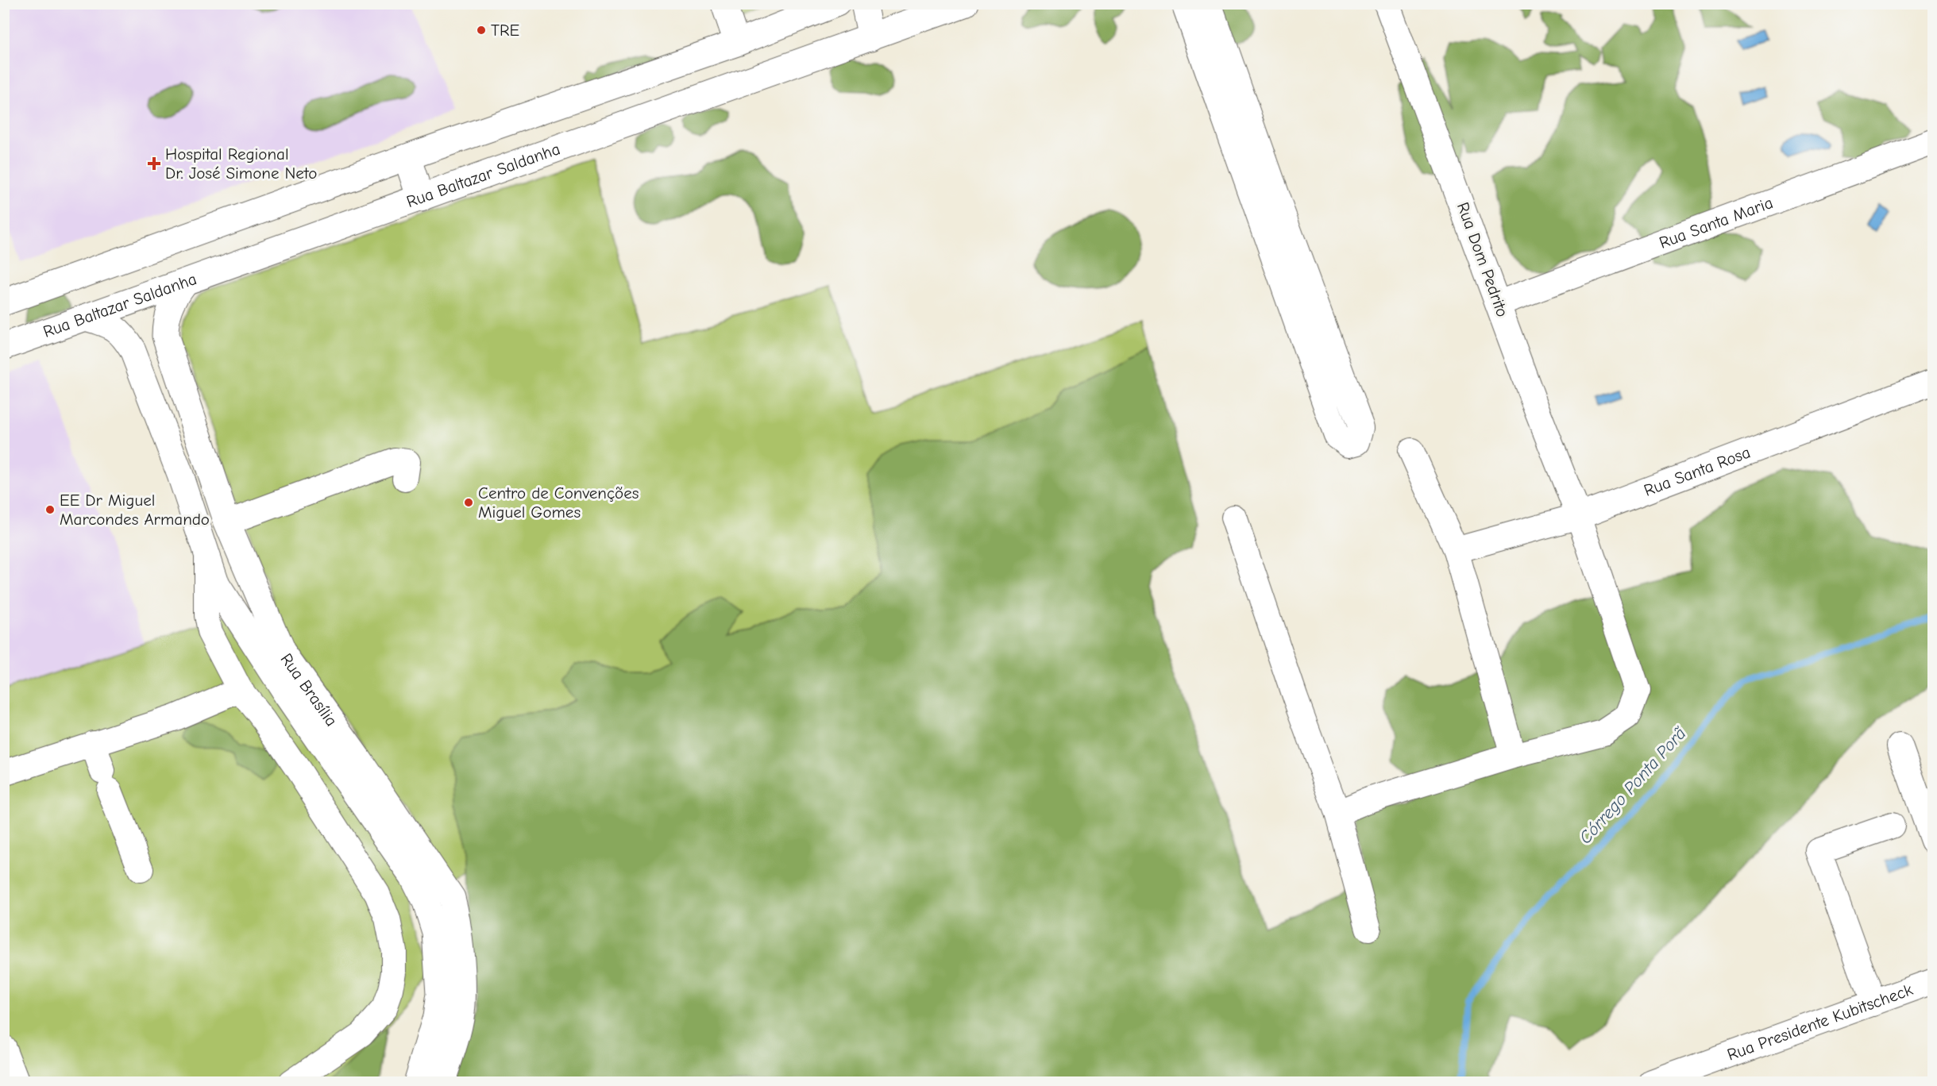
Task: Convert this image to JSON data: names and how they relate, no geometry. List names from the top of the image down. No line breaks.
{"streets":{"main road":["Rua Baltazar Saldanha","Rua Brasília"],"street":["Rua Santa Maria","Rua Dom Pedrito","Rua Santa Rosa","Rua Presidente Kubitscheck"]},"crossings":[["Rua Baltazar Saldanha","Rua Brasília"],["Rua Santa Maria","Rua Dom Pedrito"],["Rua Dom Pedrito","Rua Santa Rosa"]],"water":["Córrego Ponta Porã"],"places":{"other":["TRE","Centro de Convenções Miguel Gomes","EE Dr Miguel Marcondes Armando"],"health":["Hospital Regional Dr. José Simone Neto"]}}
